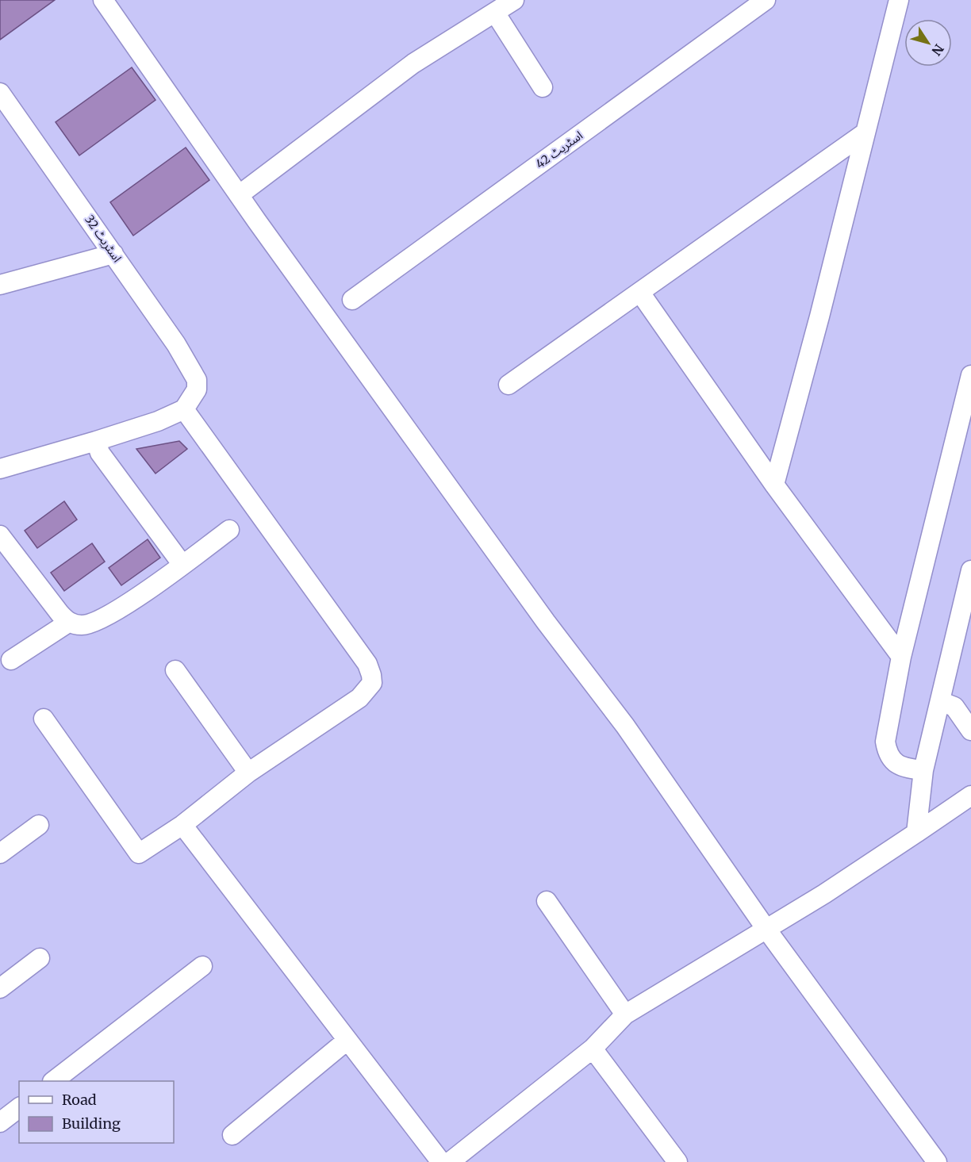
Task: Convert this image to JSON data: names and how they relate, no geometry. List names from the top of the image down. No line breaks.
{"streets":{"street":["اسٹریٹ 42","اسٹریٹ 32"]},"legend":["Road","Building"],"north":"bottom right"}
